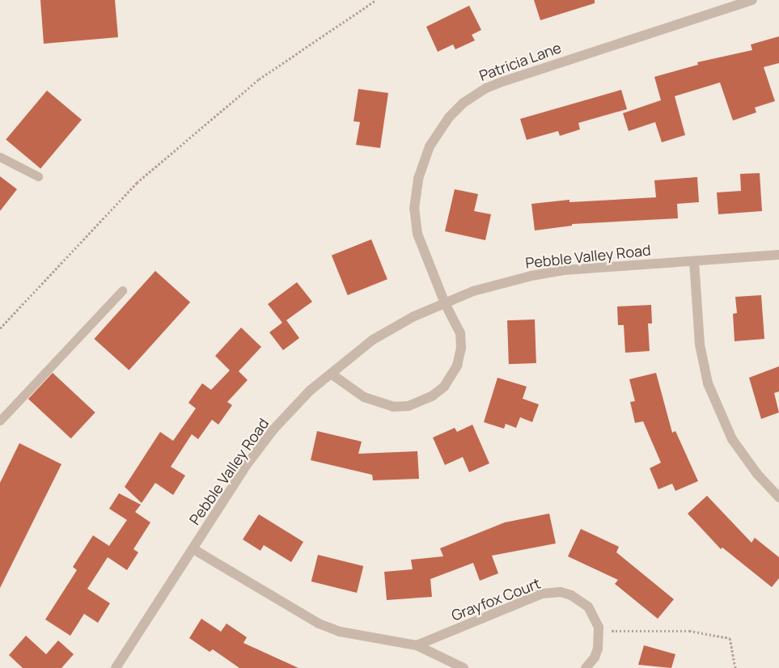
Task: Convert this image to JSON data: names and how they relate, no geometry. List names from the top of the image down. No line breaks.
{"streets":{"street":["Patricia Lane","Pebble Valley Road","Grayfox Court"]},"crossings":[["Patricia Lane","Pebble Valley Road"]]}
